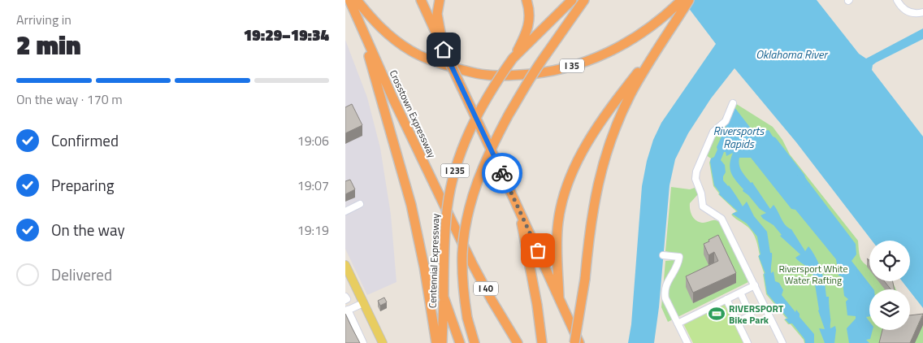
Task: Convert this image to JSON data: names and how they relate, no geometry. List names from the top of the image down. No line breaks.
{"streets":{"highway":["I 35","Crosstown Expressway","I 235","Centennial Expressway","I 40"]},"water":["Oklahoma River","Riversports Rapids"],"parks":["Riversport White Water Rafting"],"places":{"sports":["RIVERSPORT Bike Park"]},"page":{"heading":["2 min","Arriving in","19:29–19:34"],"bar":"On the way · 170 m","list":[["Confirmed","19:06"],["Preparing","19:07"],["On the way","19:19"],"Delivered"]}}
